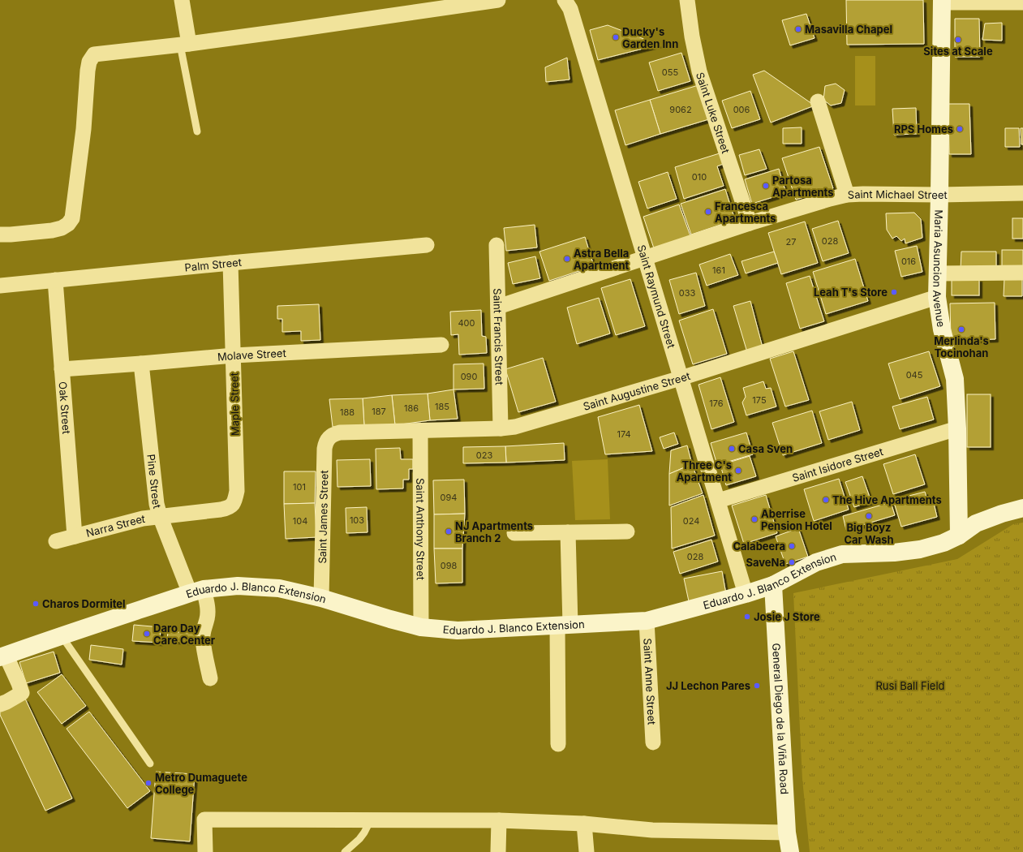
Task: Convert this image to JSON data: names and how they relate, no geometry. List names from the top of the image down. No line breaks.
{"streets":{"main road":["Maria Asuncion Avenue","Eduardo J. Blanco Extension","General Diego de la Viña Road"],"street":["Saint Luke Street","Saint Michael Street","Palm Street","Saint Raymund Street","Saint Francis Street","Molave Street","Saint Augustine Street","Maple Street","Oak Street","Saint Isidore Street","Pine Street","Saint James Street","Narra Street","Saint Anthony Street","Saint Anne Street"]},"crossings":[["Saint Luke Street","Saint Michael Street"],["Saint Michael Street","Maria Asuncion Avenue"],["Saint Michael Street","Saint Raymund Street"],["Saint Michael Street","Saint Francis Street"],["Palm Street","Maple Street"],["Palm Street","Oak Street"],["Maria Asuncion Avenue","Saint Augustine Street"],["Maria Asuncion Avenue","Saint Isidore Street"],["Maria Asuncion Avenue","Eduardo J. Blanco Extension"],["Saint Raymund Street","Saint Augustine Street"],["Saint Raymund Street","Saint Isidore Street"],["Saint Raymund Street","Eduardo J. Blanco Extension"],["Saint Francis Street","Saint Augustine Street"],["Molave Street","Maple Street"],["Molave Street","Oak Street"],["Molave Street","Pine Street"],["Saint Augustine Street","Saint James Street"],["Saint Augustine Street","Saint Anthony Street"],["Maple Street","Narra Street"],["Oak Street","Narra Street"],["Pine Street","Narra Street"],["Pine Street","Eduardo J. Blanco Extension"],["Saint James Street","Eduardo J. Blanco Extension"],["Saint Anthony Street","Eduardo J. Blanco Extension"],["Eduardo J. Blanco Extension","Saint Anne Street"],["Eduardo J. Blanco Extension","General Diego de la Viña Road"]],"parks":["Rusi Ball Field"],"places":["Masavilla Chapel","Ducky's Garden Inn","Sites at Scale","RPS Homes","Partosa Apartments","Francesca Apartments","Astra Bella Apartment","Leah T's Store","Merlinda's Tocinohan","Casa Sven","Three C's Apartment","The Hive Apartments","Big Boyz Car Wash","Aberrise Pension Hotel","NJ Apartments Branch 2","Calabeera","SaveNa","Charos Dormitel","Josie J Store","Daro Day Care Center","JJ Lechon Pares","Metro Dumaguete College"],"house_numbers":["055","9062","006","010","028","27","016","161","033","400","045","090","175","176","185","186","187","188","174","023","101","094","103","104","024","028","098"]}
